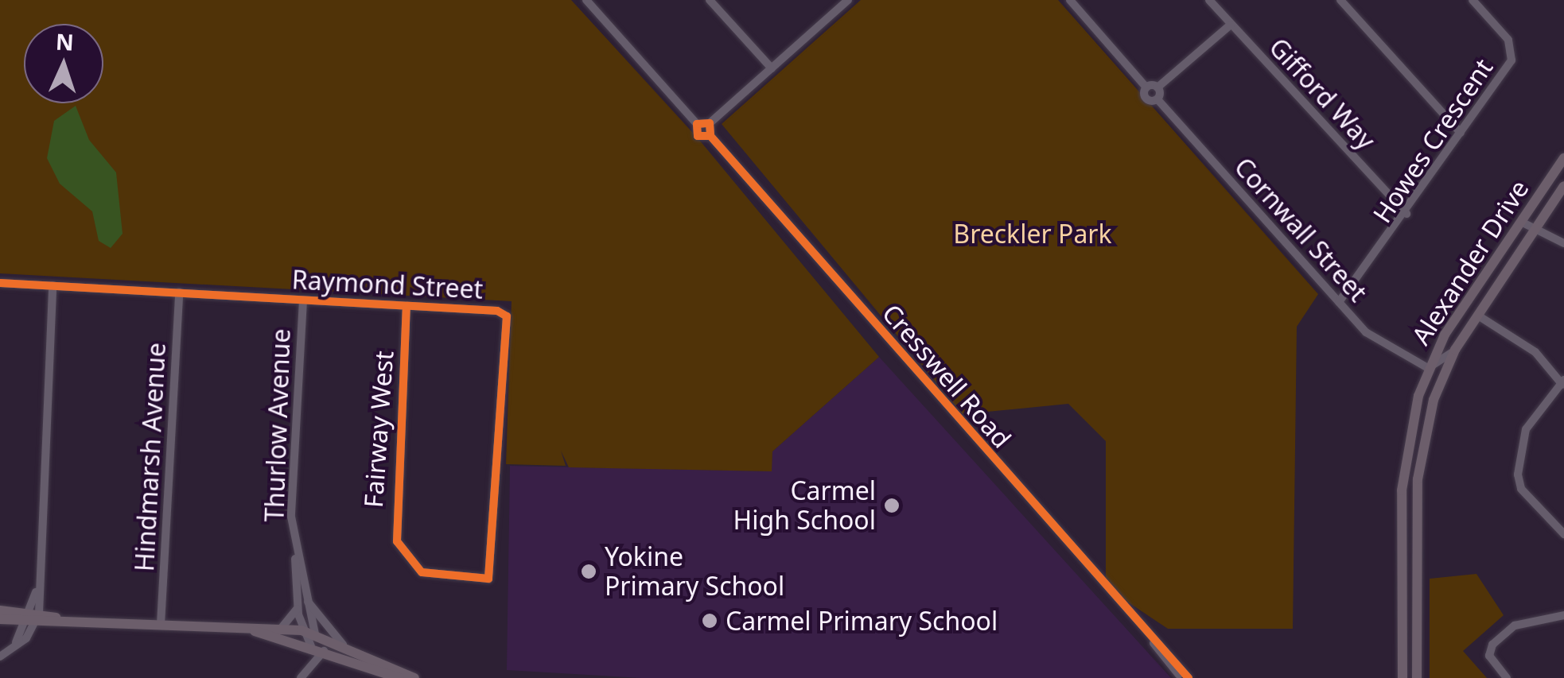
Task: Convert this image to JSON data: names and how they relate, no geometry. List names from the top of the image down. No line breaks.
{"streets":{"main road":["Alexander Drive"],"street":["Gifford Way","Howes Crescent","Cornwall Street","Raymond Street","Cresswell Road","Thurlow Avenue","Fairway West","Hindmarsh Avenue"]},"crossings":[["Gifford Way","Howes Crescent"],["Howes Crescent","Cornwall Street"],["Cornwall Street","Alexander Drive"],["Raymond Street","Thurlow Avenue"],["Raymond Street","Fairway West"],["Raymond Street","Hindmarsh Avenue"]],"parks":["Breckler Park"],"places":["Carmel High School","Yokine Primary School","Carmel Primary School"],"north":"top"}
